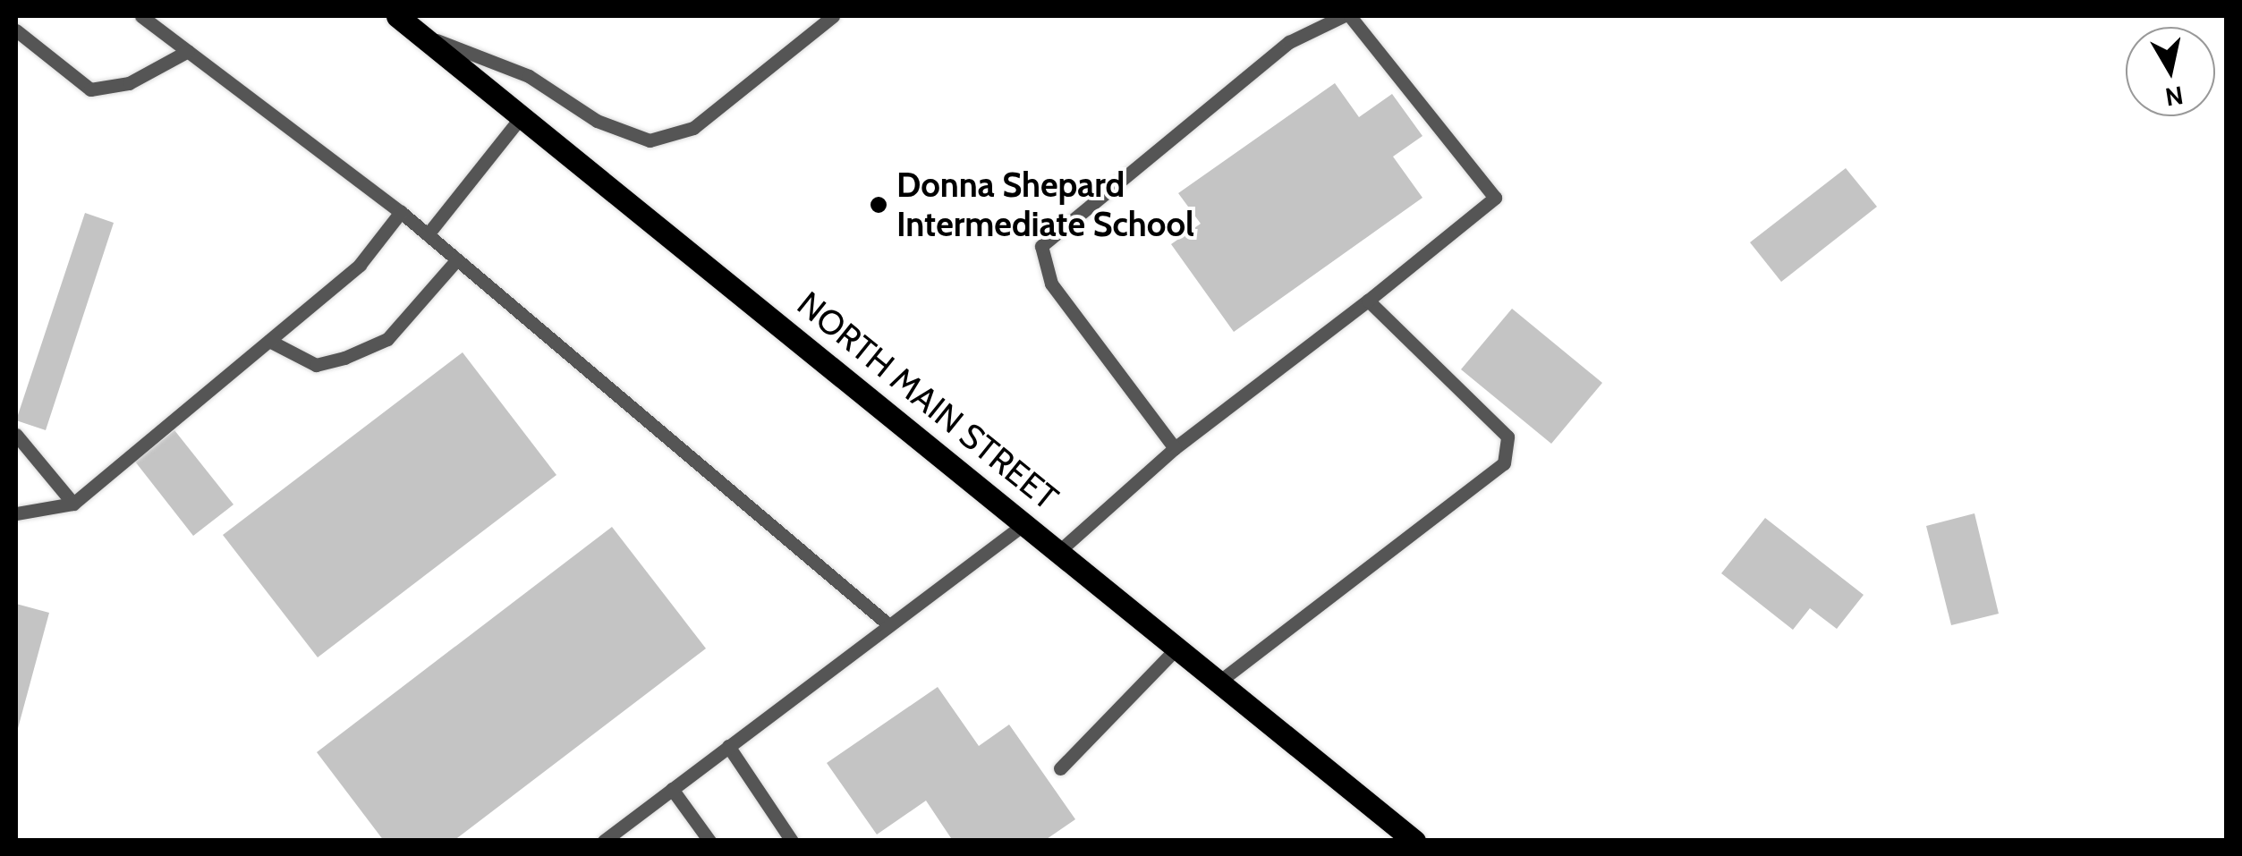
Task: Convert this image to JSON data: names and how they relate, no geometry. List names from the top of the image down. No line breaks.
{"streets":{"main road":["NORTH MAIN STREET"]},"places":["Donna Shepard Intermediate School"],"north":"bottom"}
